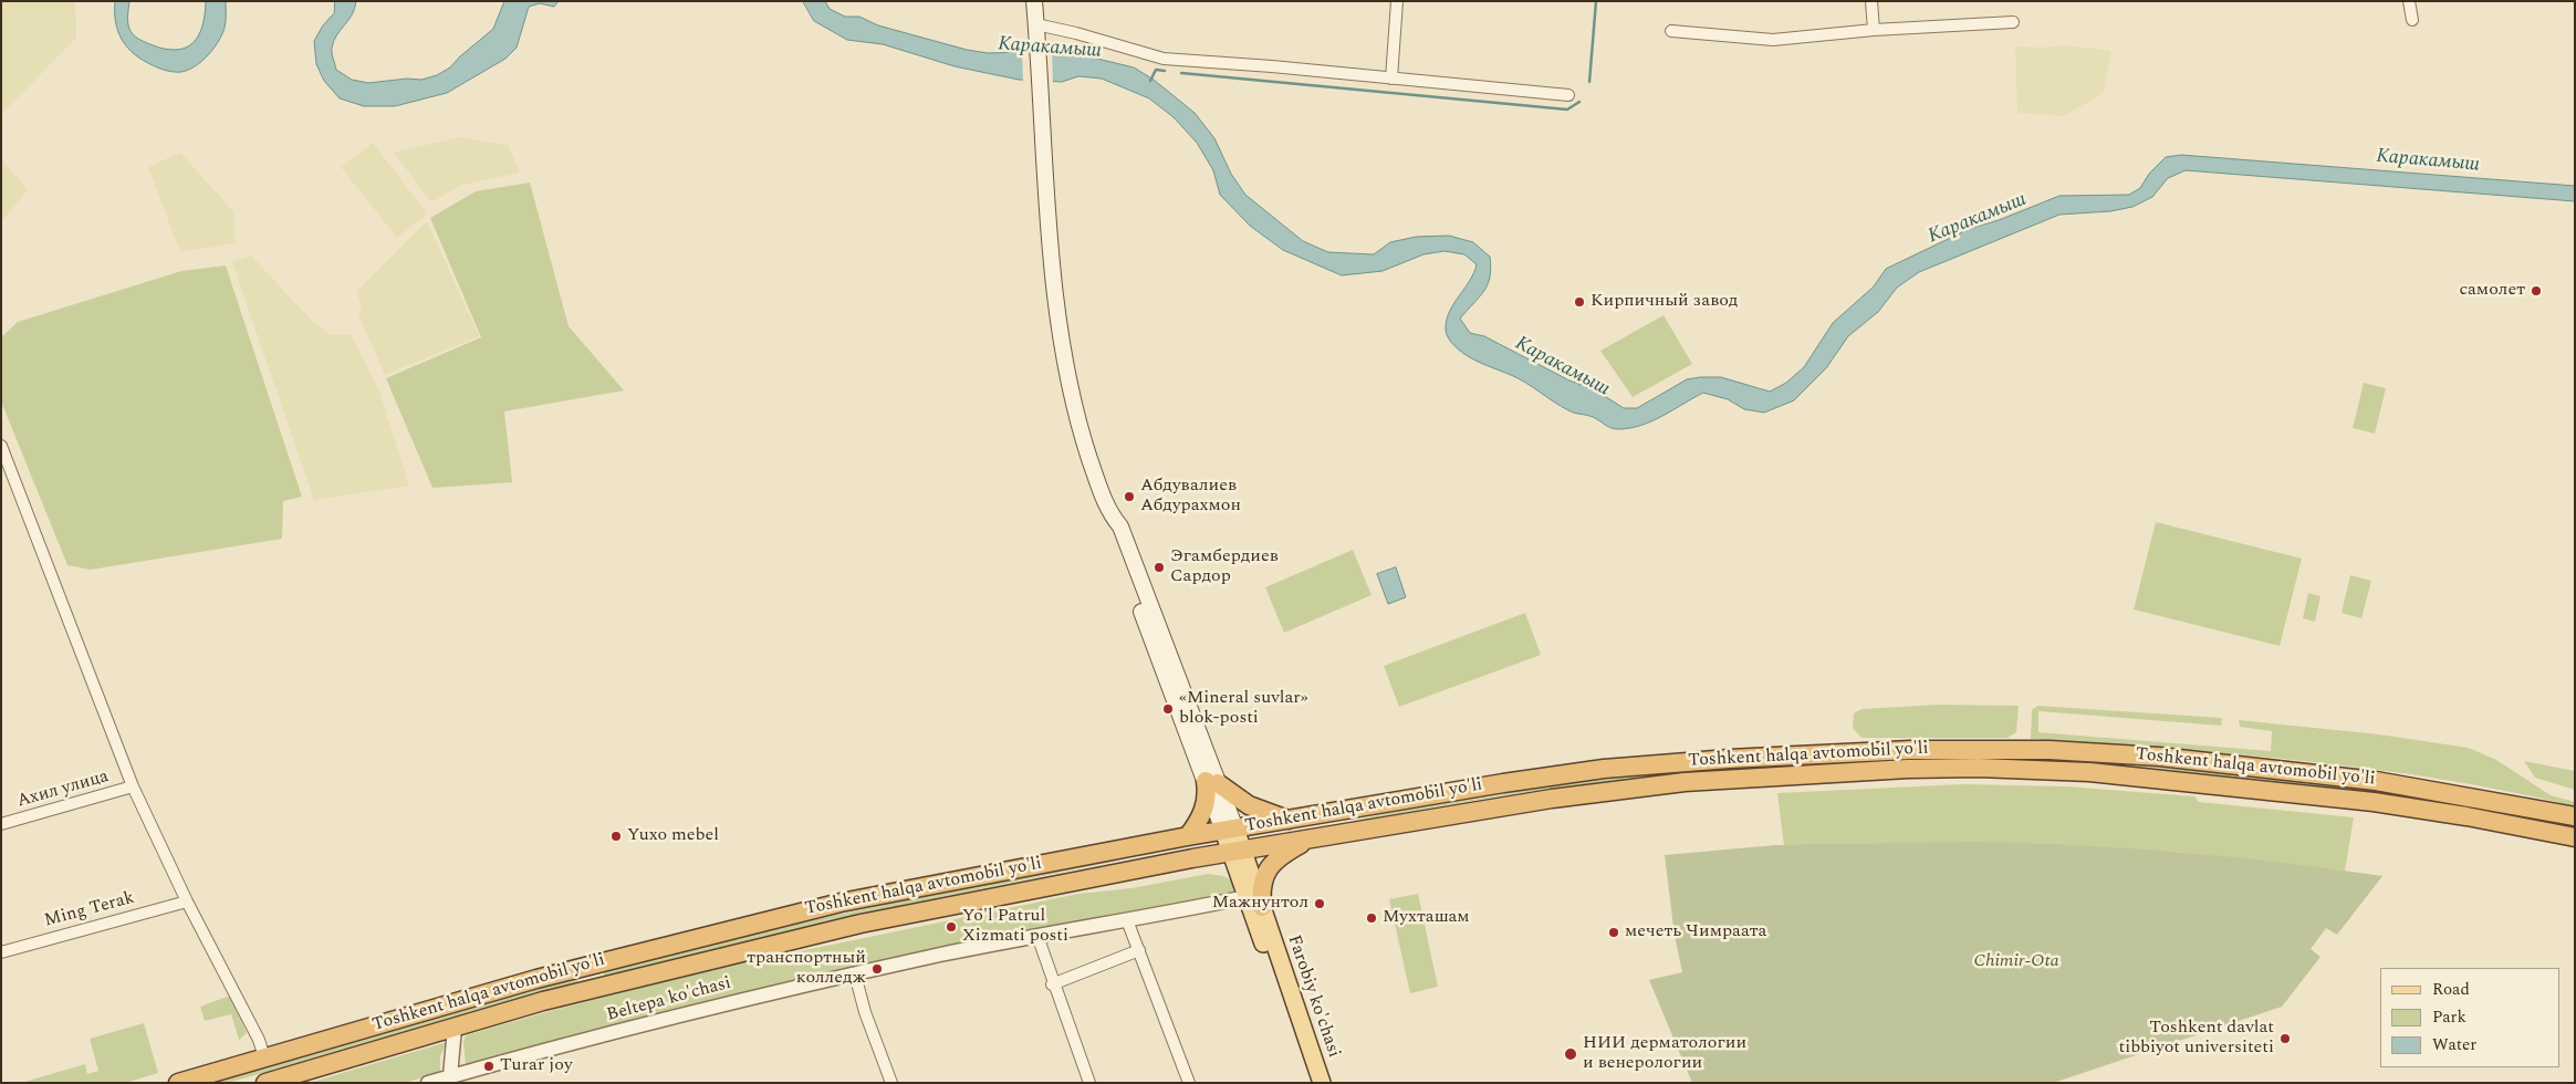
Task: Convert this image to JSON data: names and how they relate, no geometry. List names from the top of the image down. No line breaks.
{"streets":{"highway":["Toshkent halqa avtomobil yo'li"],"main road":["Farobiy ko'chasi"],"street":["Ахил улица","Ming Terak","Beltepa ko'chasi"]},"crossings":[["Toshkent halqa avtomobil yo'li","Farobiy ko'chasi"],["Farobiy ko'chasi","Beltepa ko'chasi"]],"water":["Каракамыш"],"parks":["Chimir-Ota"],"places":["самолет","Кирпичный завод","Абдувалиев Абдурахмон","Эгамбердиев Сардор","«Mineral suvlar» blok-posti","Yuxo mebel","Мажнунтол","Мухташам","Yo'l Patrul Xizmati posti","мечеть Чимраата","транспортный колледж","Toshkent davlat tibbiyot universiteti","НИИ дерматологии и венерологии","Turar joy"],"legend":["Road","Park","Water"]}
